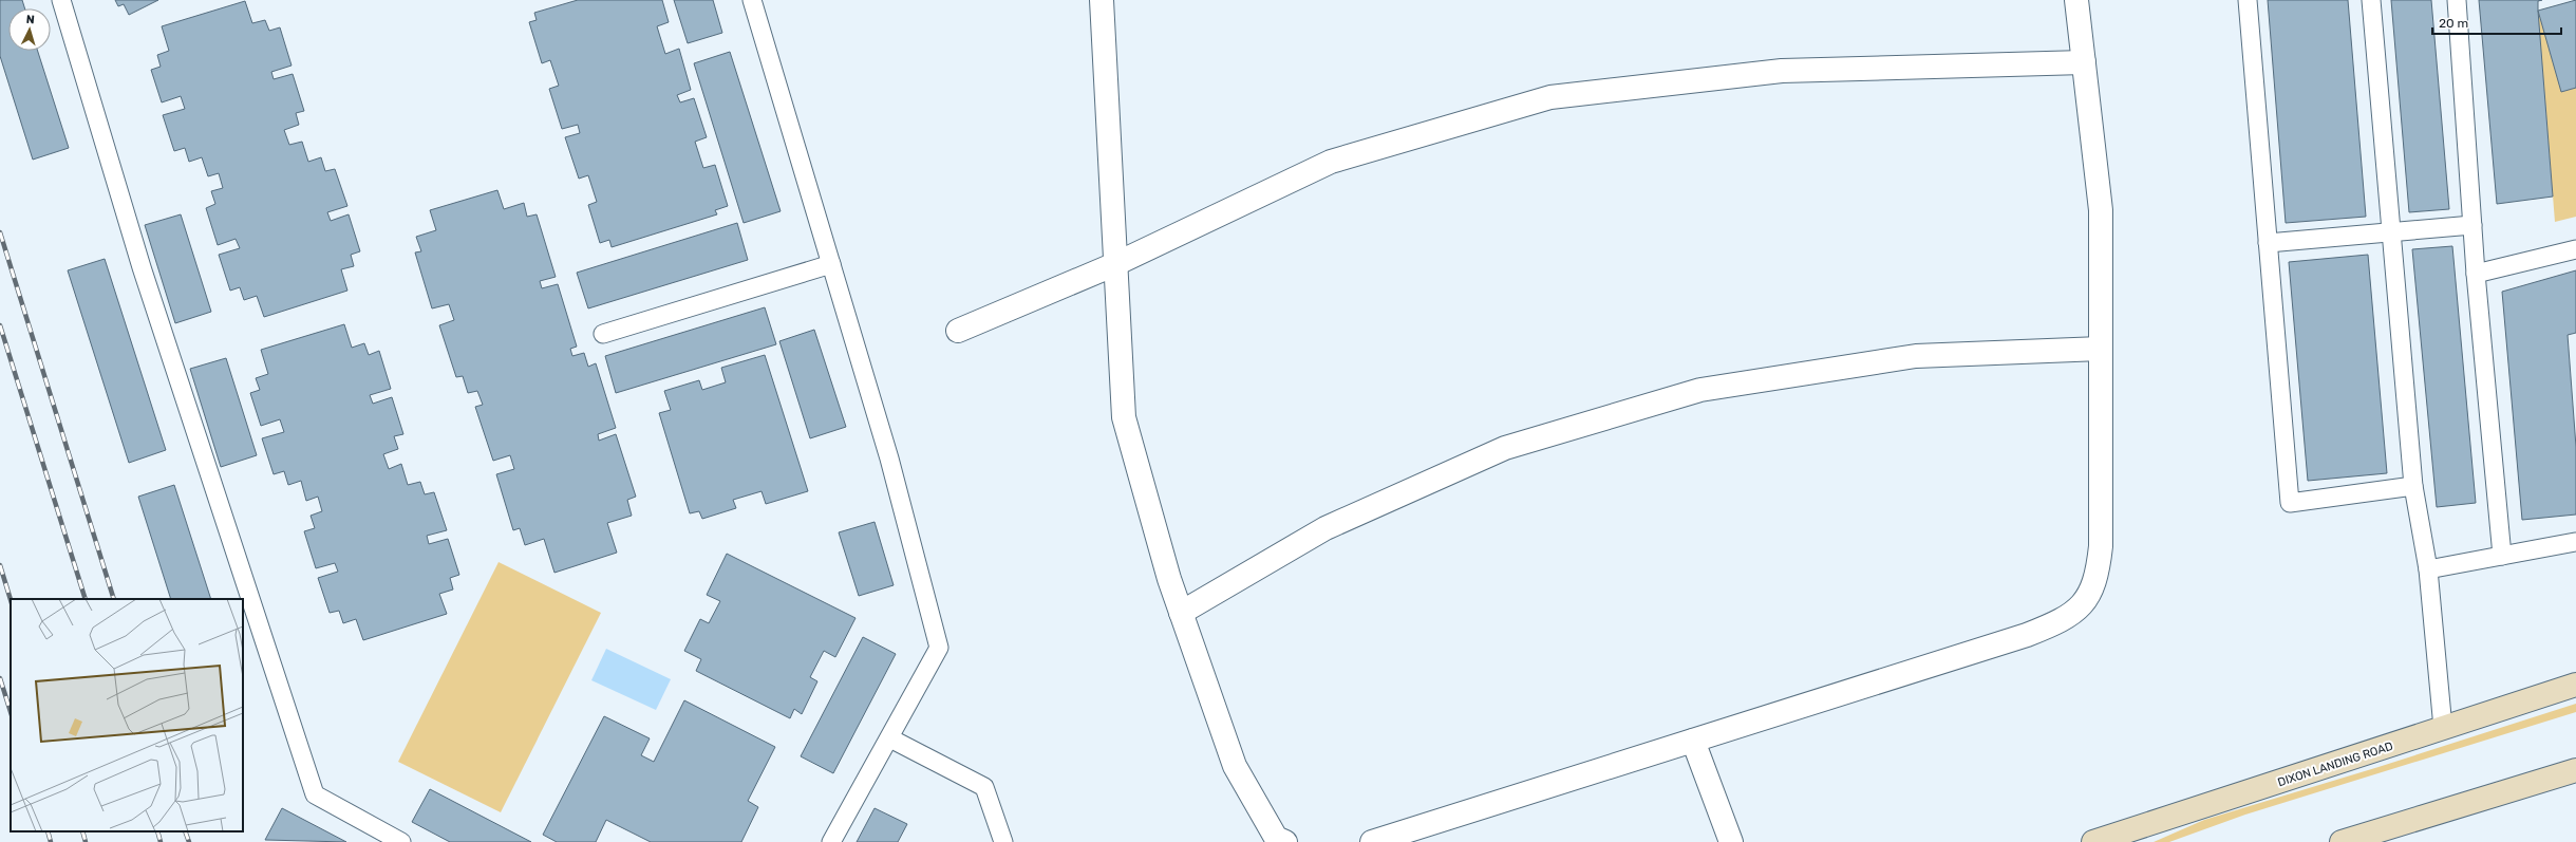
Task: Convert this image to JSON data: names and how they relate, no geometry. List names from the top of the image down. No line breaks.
{"streets":{"main road":["DIXON LANDING ROAD"]},"scale_bar":"20 m","north":"top"}
